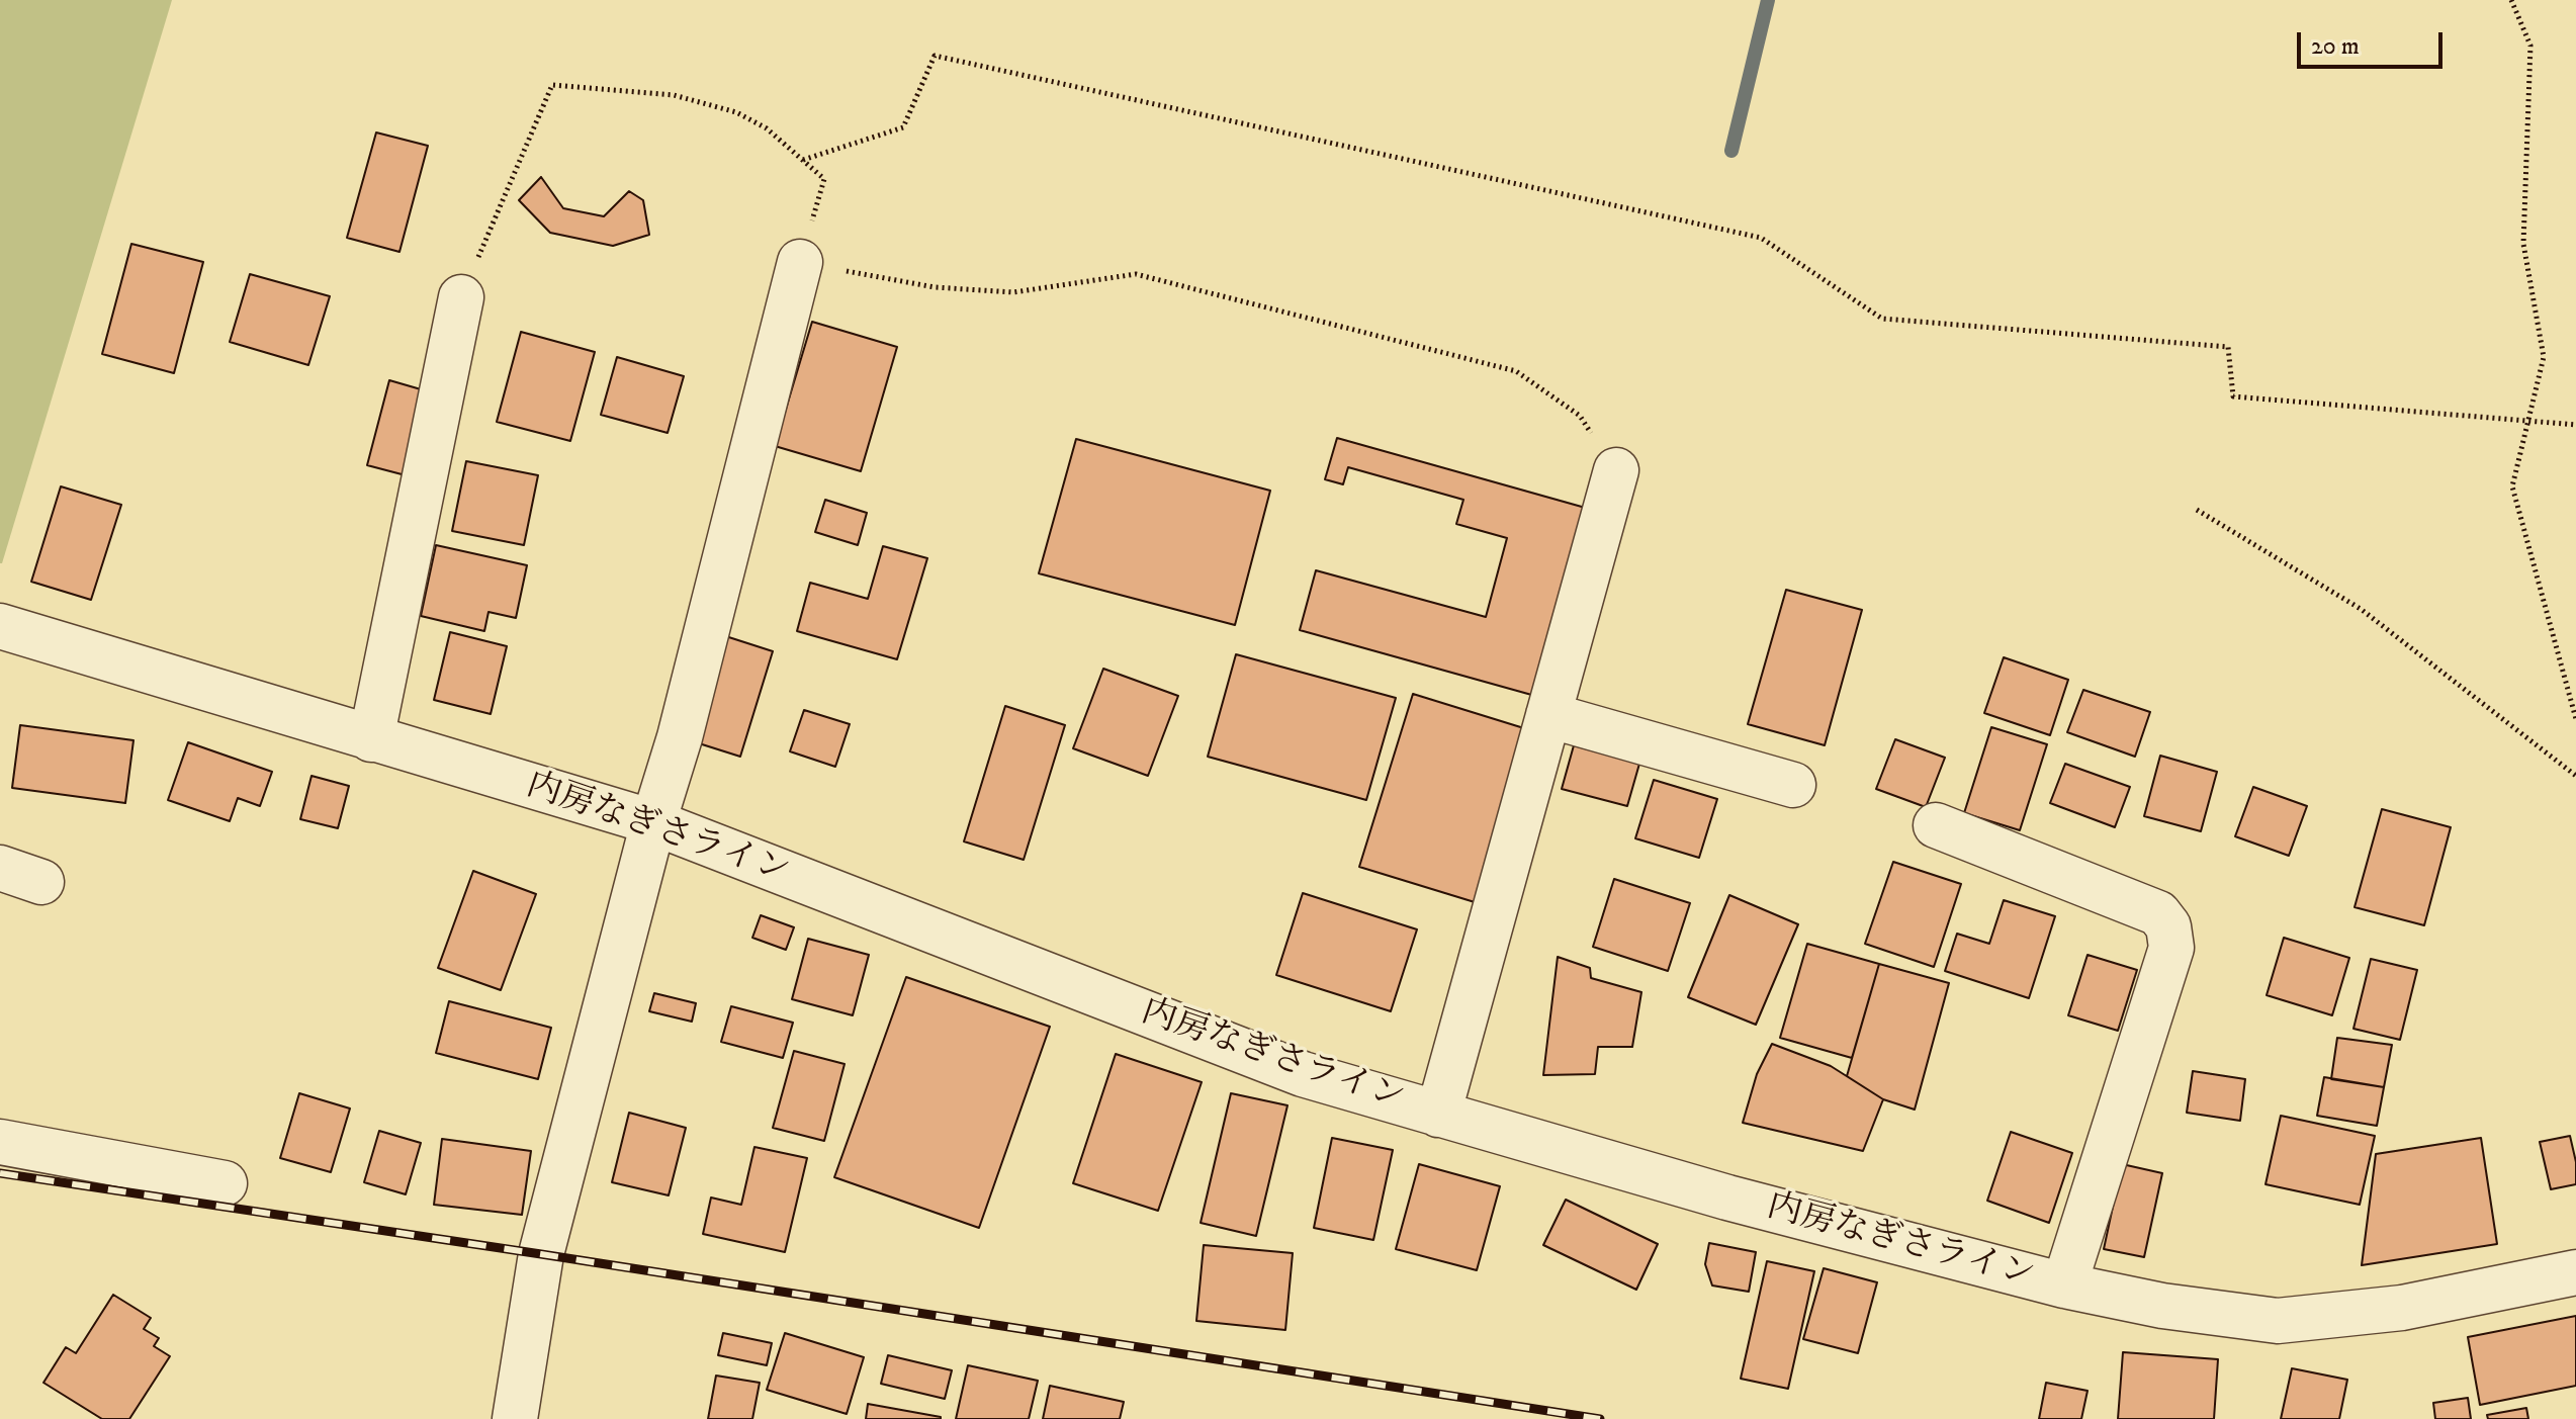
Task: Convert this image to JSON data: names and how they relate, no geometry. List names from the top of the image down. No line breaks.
{"streets":{"street":["内房なぎさライン"]},"scale_bar":"20 m"}
